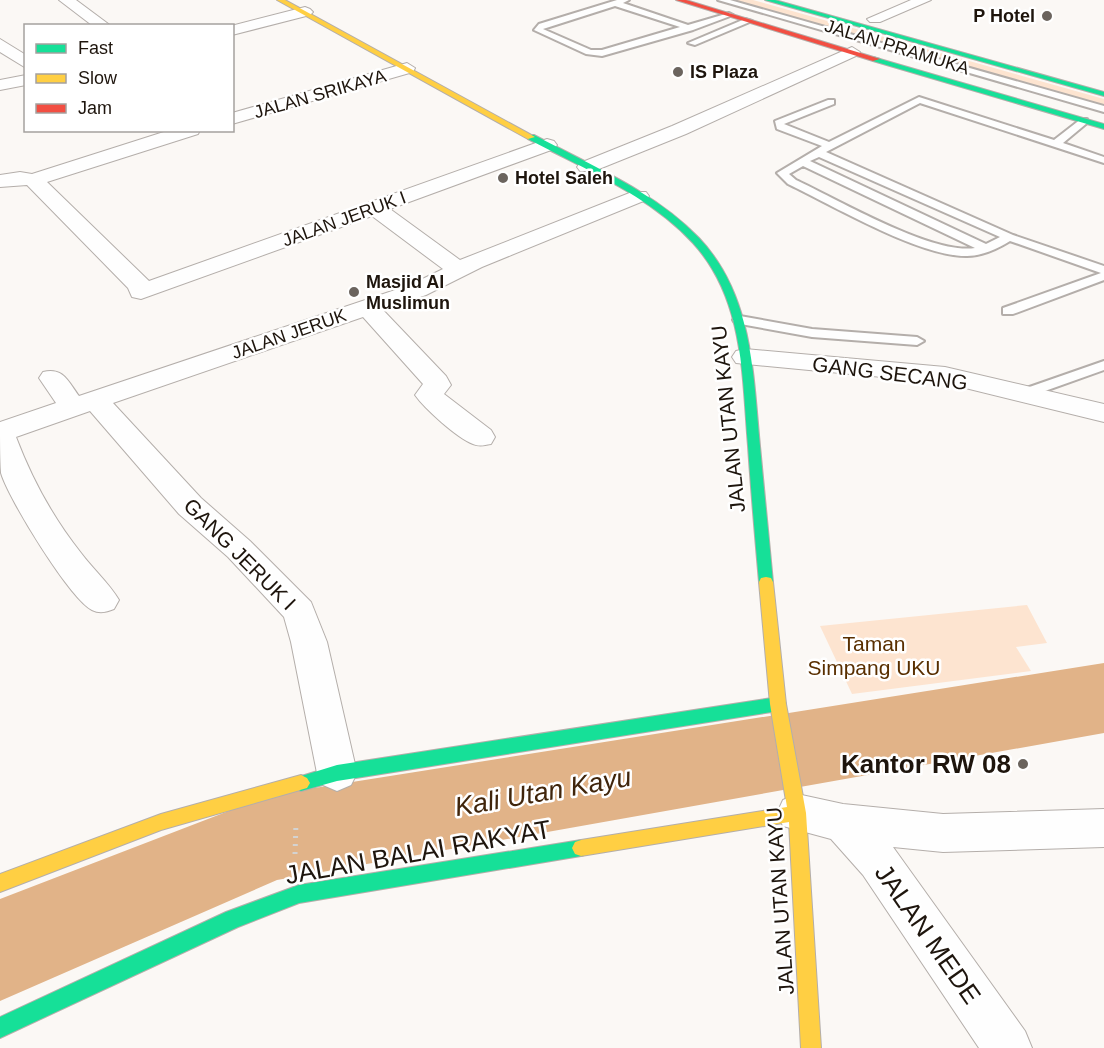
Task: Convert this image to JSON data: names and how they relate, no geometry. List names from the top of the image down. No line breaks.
{"streets":{"street":["JALAN PRAMUKA","JALAN SRIKAYA","JALAN JERUK I","JALAN JERUK","GANG SECANG","JALAN UTAN KAYU","GANG JERUK I","JALAN BALAI RAKYAT","JALAN MEDE"]},"crossings":[["JALAN SRIKAYA","JALAN UTAN KAYU"],["JALAN JERUK I","JALAN UTAN KAYU"],["JALAN JERUK","JALAN UTAN KAYU"],["JALAN JERUK","GANG JERUK I"],["GANG SECANG","JALAN UTAN KAYU"],["JALAN UTAN KAYU","JALAN BALAI RAKYAT"]],"water":["Kali Utan Kayu"],"parks":["Taman Simpang UKU"],"places":["P Hotel","IS Plaza","Hotel Saleh","Masjid Al Muslimun","Kantor RW 08"],"legend":["Fast","Slow","Jam"]}
